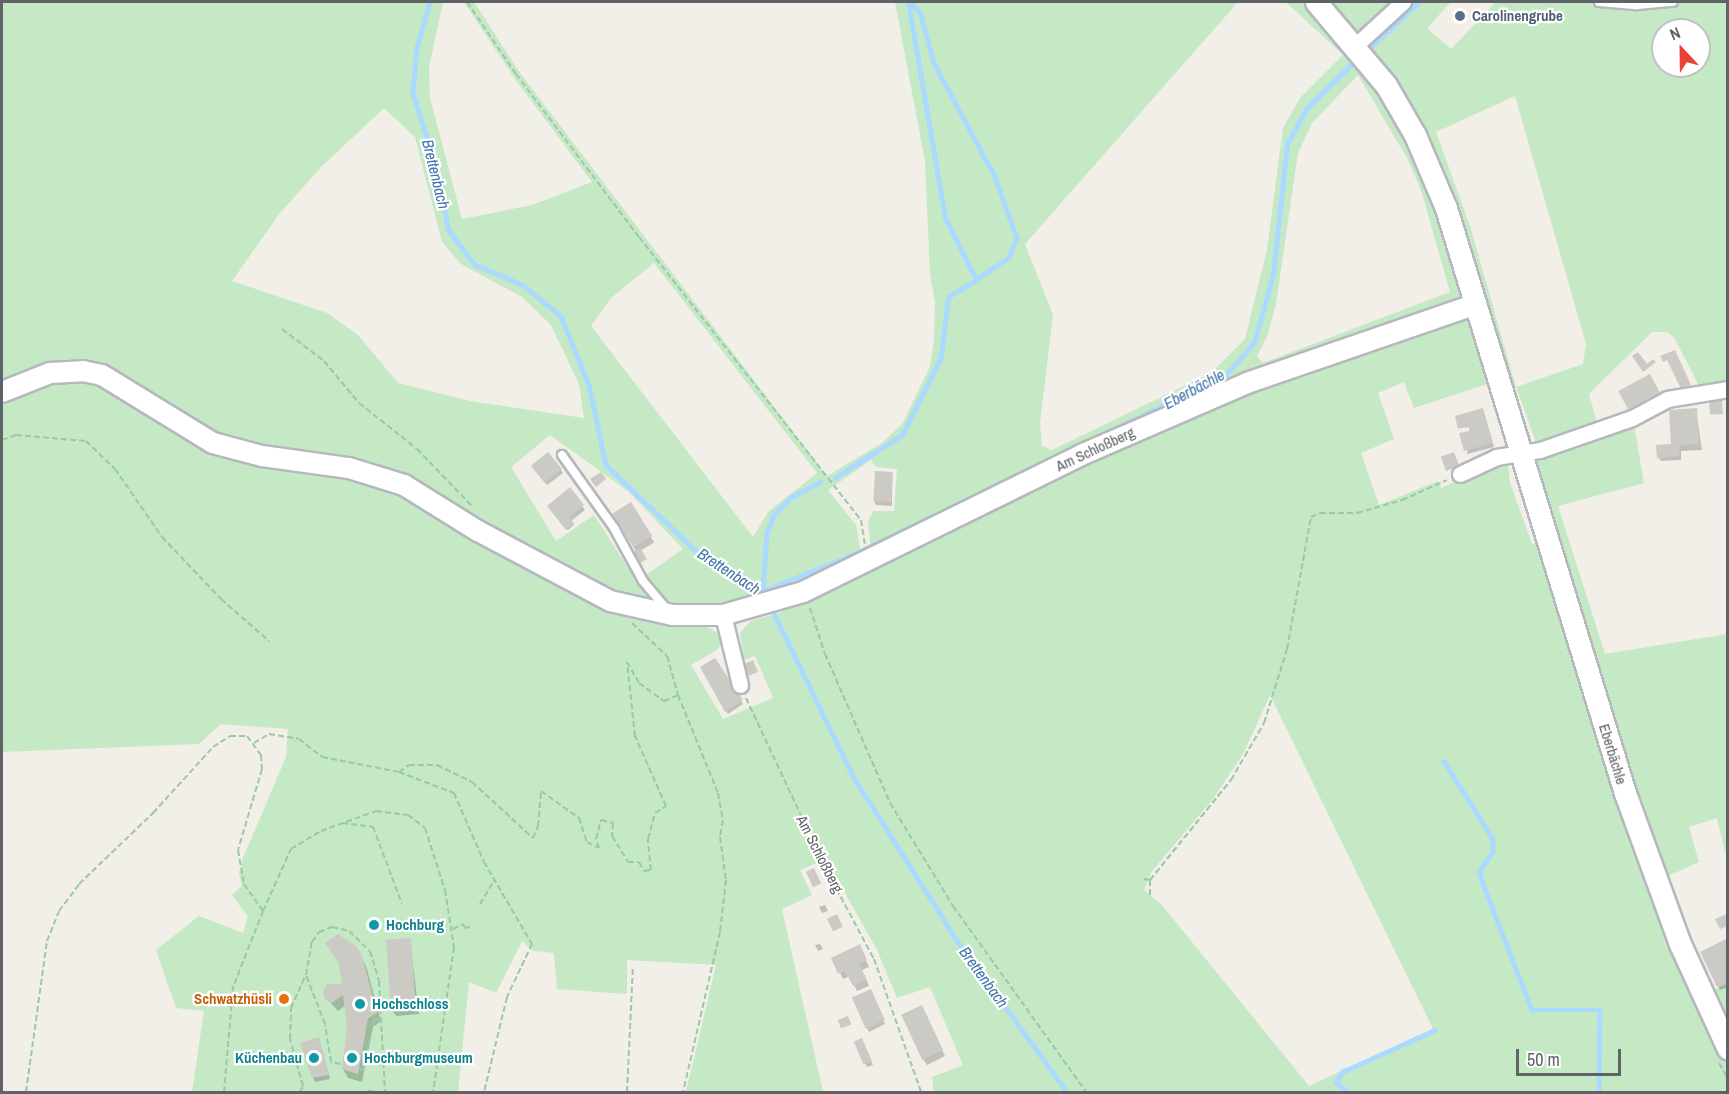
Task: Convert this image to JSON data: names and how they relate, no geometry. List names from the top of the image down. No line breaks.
{"streets":{"main road":["Eberbächle"],"street":["Am Schloßberg"]},"crossings":[["Am Schloßberg","Eberbächle"]],"water":["Brettenbach","Eberbächle"],"places":["Carolinengrube","Hochburg","Schwatzhüsli","Hochschloss","Küchenbau","Hochburgmuseum"],"scale_bar":"50 m","north":"top"}
